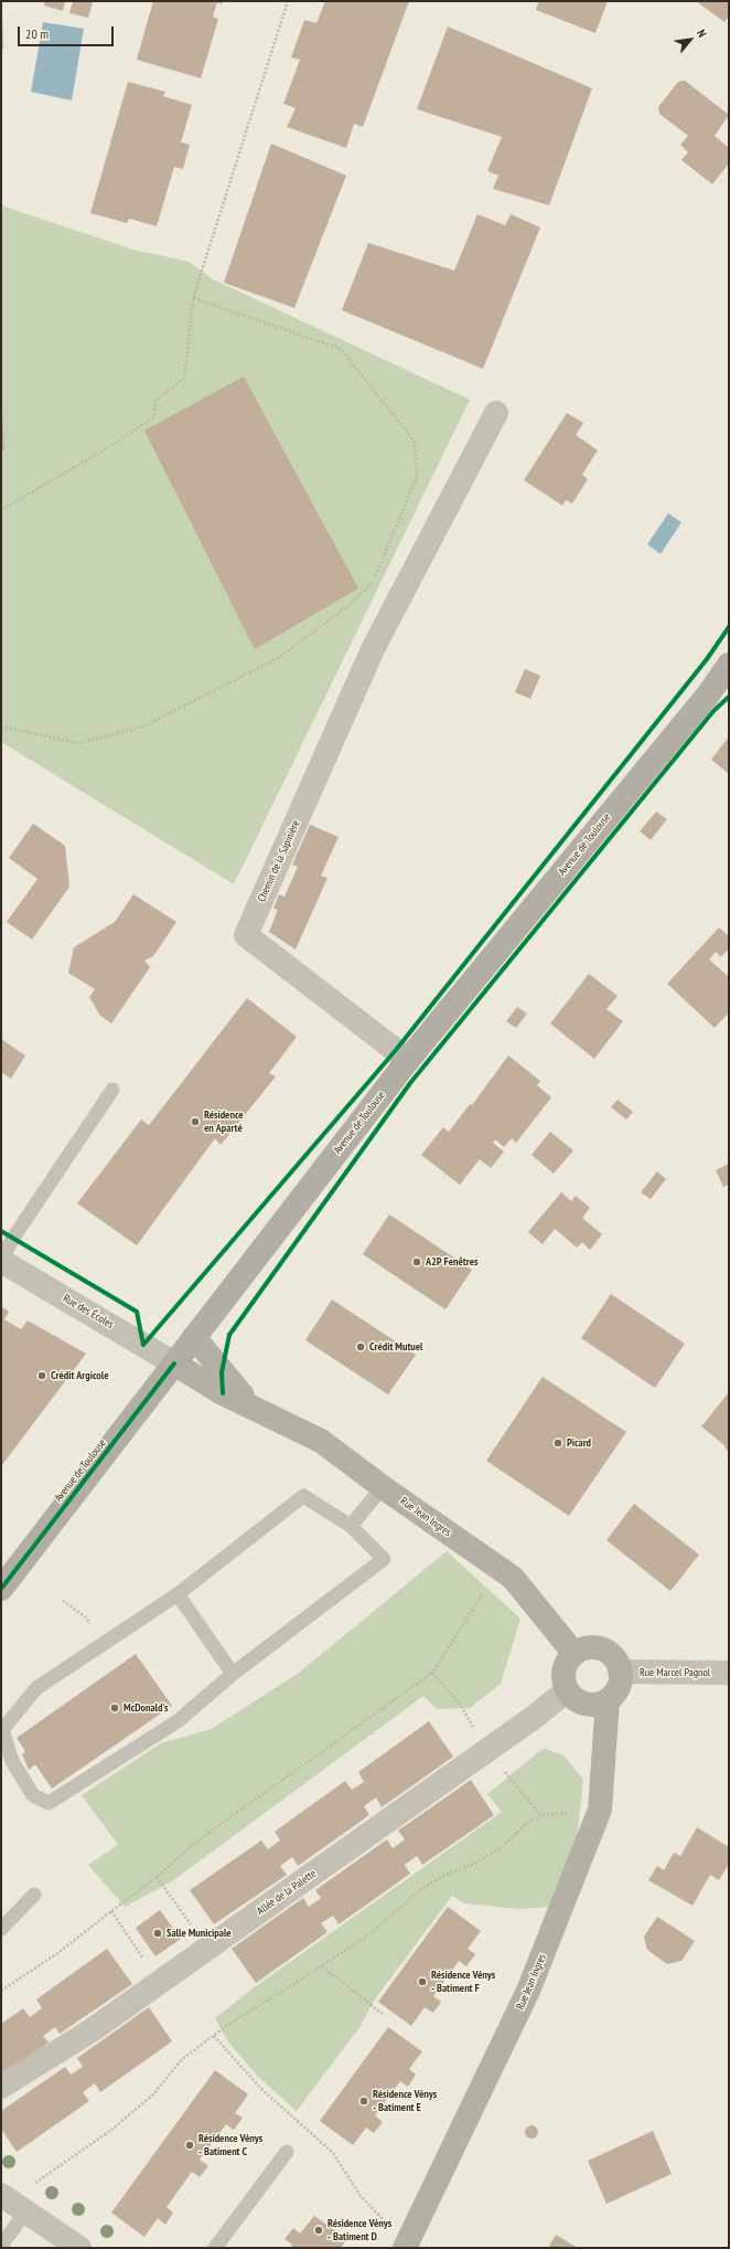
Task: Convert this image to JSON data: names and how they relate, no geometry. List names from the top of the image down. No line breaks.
{"streets":{"main road":["Avenue de Toulouse"],"street":["Chemin de la Sapinière","Rue des Écoles","Rue Jean Ingres","Rue Marcel Pagnol","Allée de la Palette"]},"crossings":[["Avenue de Toulouse","Chemin de la Sapinière"],["Avenue de Toulouse","Rue des Écoles"],["Avenue de Toulouse","Rue Jean Ingres"],["Rue des Écoles","Rue Jean Ingres"],["Rue Jean Ingres","Rue Marcel Pagnol"],["Rue Jean Ingres","Allée de la Palette"],["Rue Marcel Pagnol","Allée de la Palette"]],"places":["Résidence en Aparté","A2P Fenêtres","Crédit Mutuel","Crédit Argicole","Picard","McDonald's","Salle Municipale","Résidence Vénys - Batiment F","Résidence Vénys - Batiment E","Résidence Vénys - Batiment C","Résidence Vénys - Batiment D"],"scale_bar":"20 m","north":"top right"}
